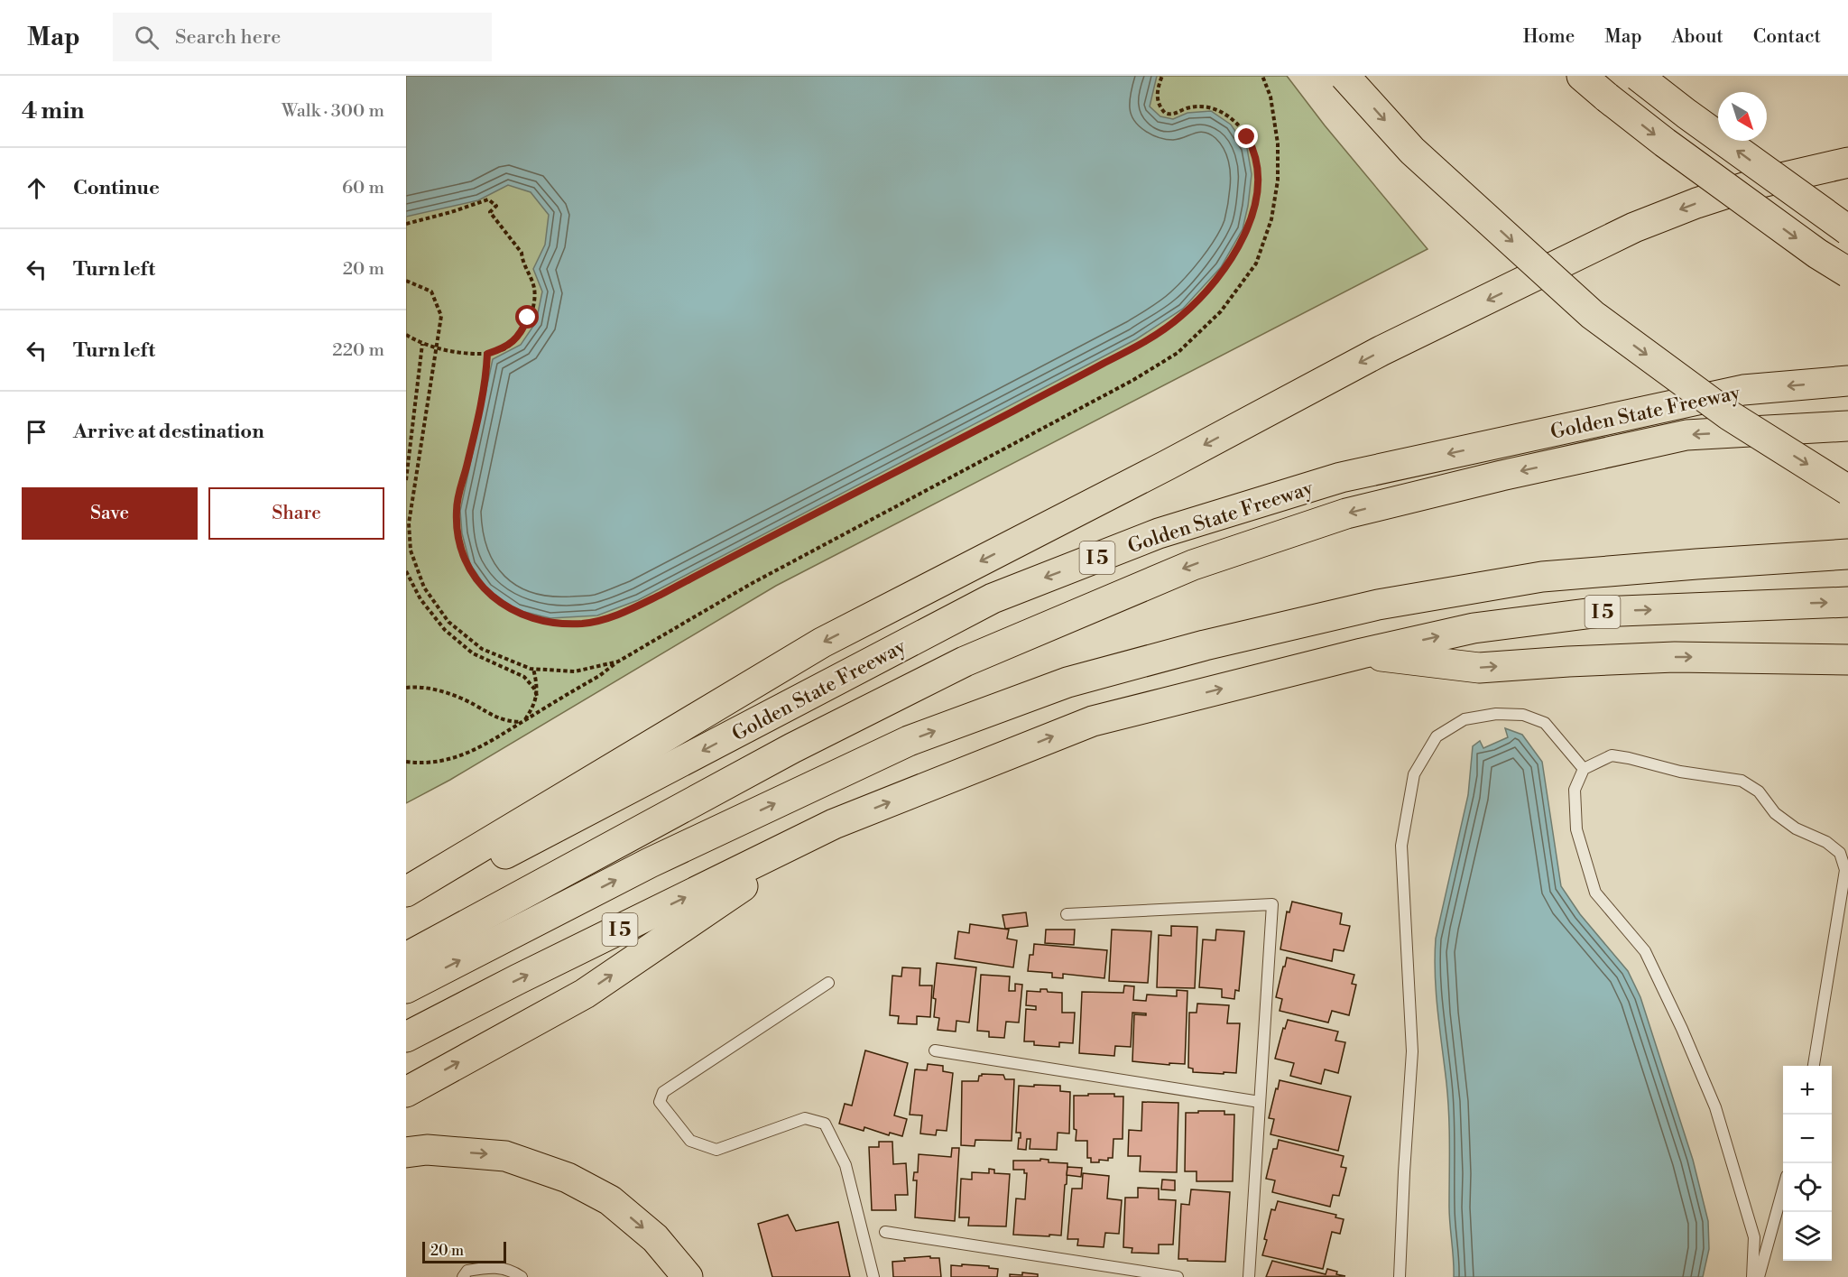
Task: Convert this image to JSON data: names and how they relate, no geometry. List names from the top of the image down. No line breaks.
{"streets":{"highway":["Golden State Freeway","I 5"]},"scale_bar":"20 m","north":"bottom right","page":{"header":"Map","search":"Search here","nav":["Home","Map","About","Contact"],"heading":["4 min","Walk · 300 m"],"list":[["Continue","60 m"],["Turn left","20 m"],["Turn left","220 m"],"Arrive at destination"],"buttons":["Save","Share"],"map_buttons":["+","−"],"scale":"20 m"}}
